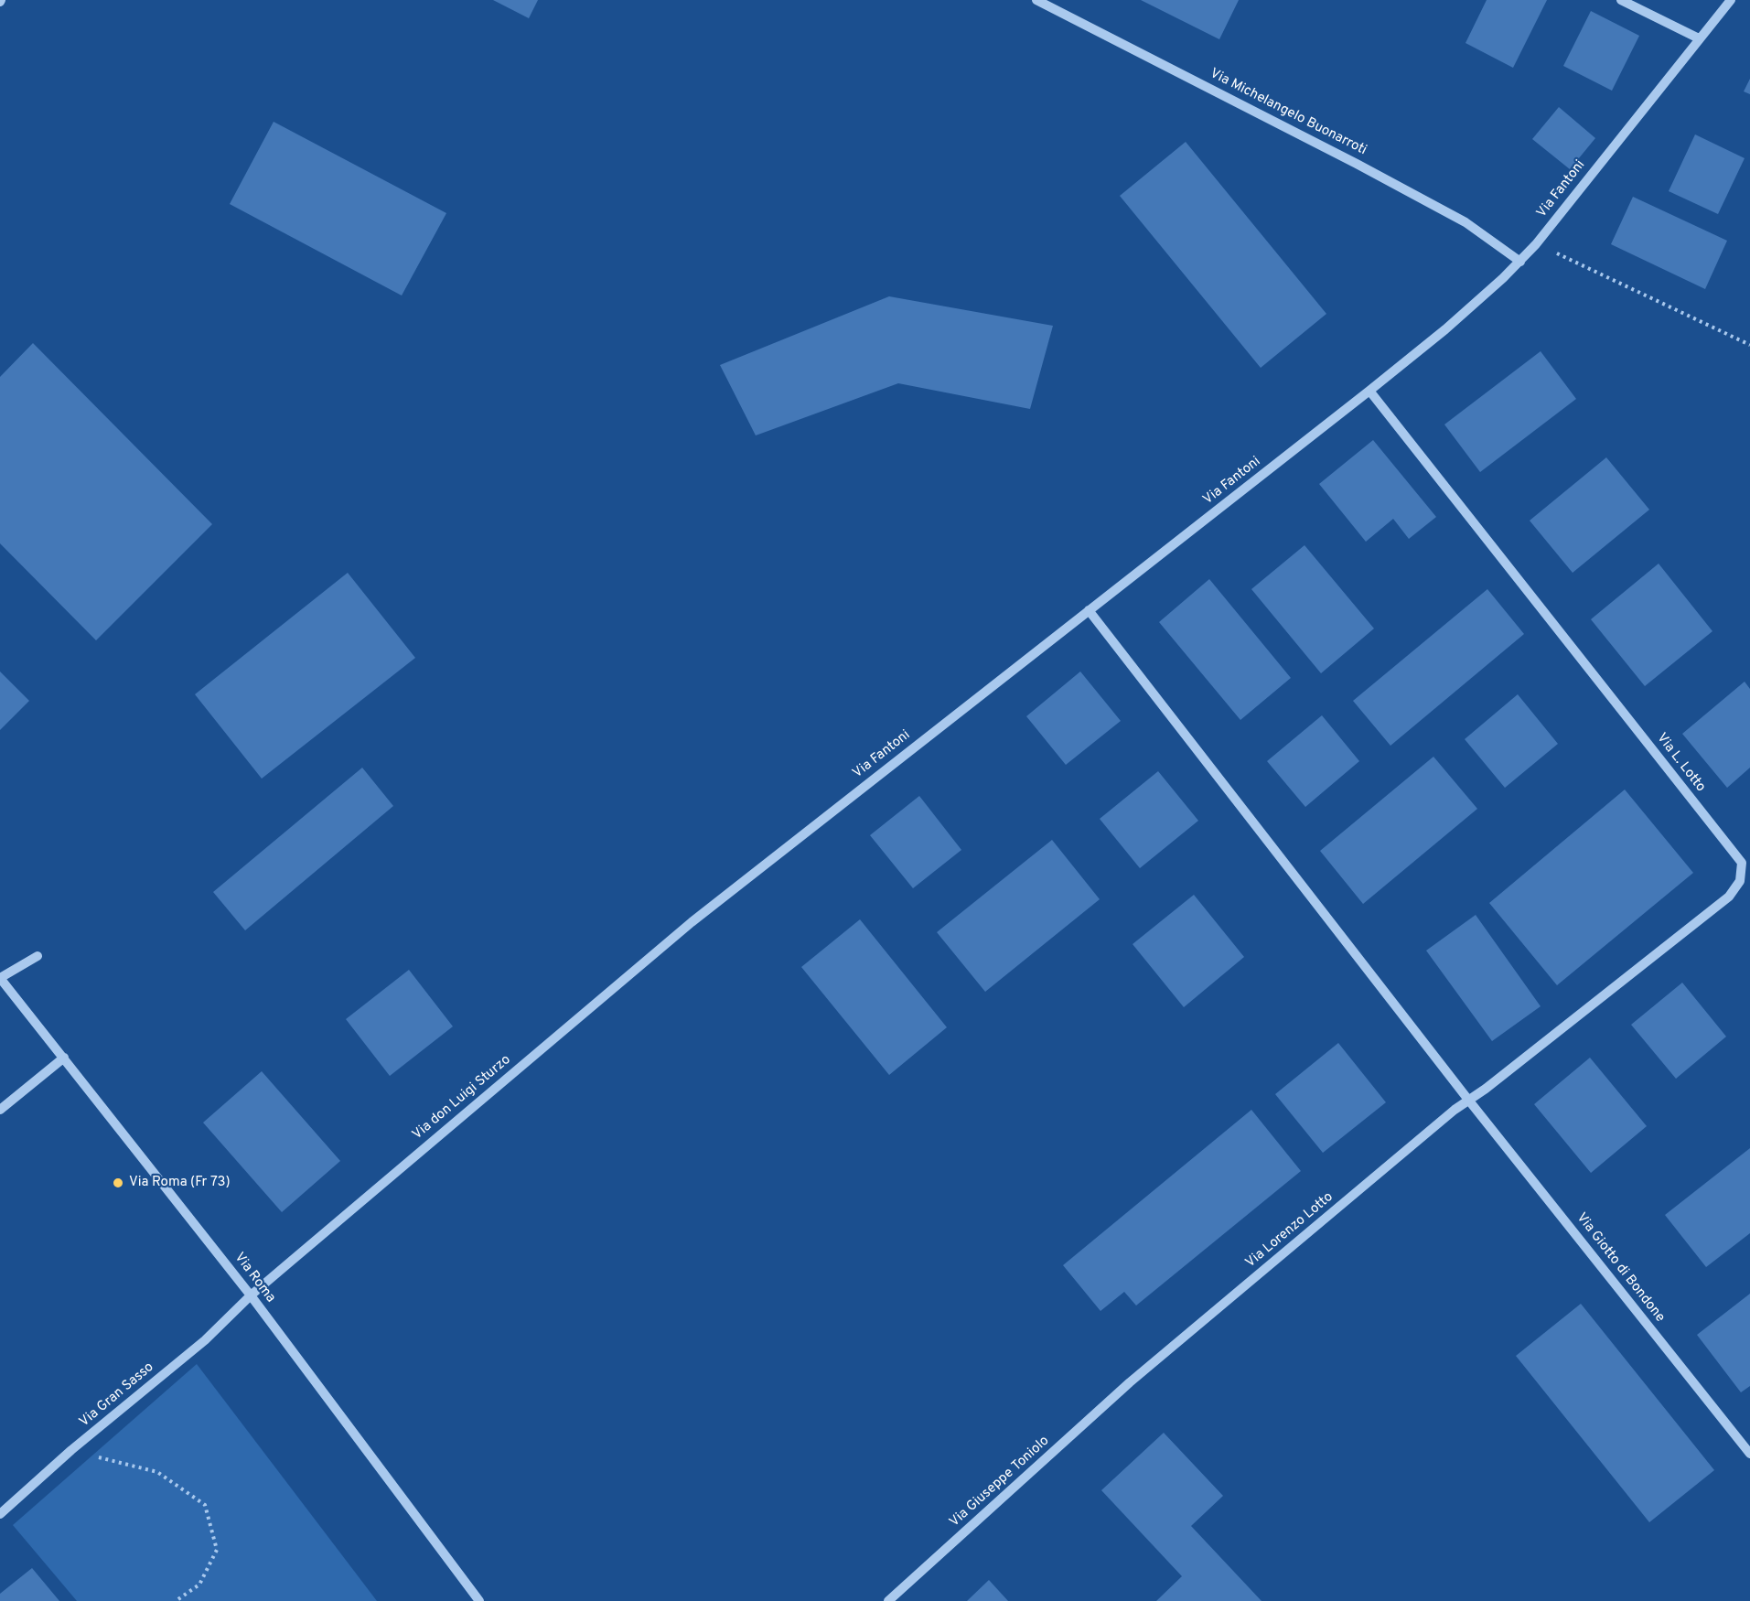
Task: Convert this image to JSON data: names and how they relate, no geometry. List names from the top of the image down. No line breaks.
{"streets":{"street":["Via Michelangelo Buonarroti","Via Fantoni","Via L. Lotto","Via don Luigi Sturzo","Via Lorenzo Lotto","Via Giotto di Bondone","Via Roma","Via Gran Sasso","Via Giuseppe Toniolo"]},"crossings":[["Via Michelangelo Buonarroti","Via Fantoni"],["Via Fantoni","Via L. Lotto"],["Via Fantoni","Via don Luigi Sturzo"],["Via Fantoni","Via Giotto di Bondone"],["Via L. Lotto","Via Lorenzo Lotto"],["Via L. Lotto","Via Giotto di Bondone"],["Via don Luigi Sturzo","Via Roma"],["Via don Luigi Sturzo","Via Gran Sasso"],["Via Lorenzo Lotto","Via Giotto di Bondone"],["Via Lorenzo Lotto","Via Giuseppe Toniolo"],["Via Roma","Via Gran Sasso"]],"places":["Via Roma (Fr 73)"]}
